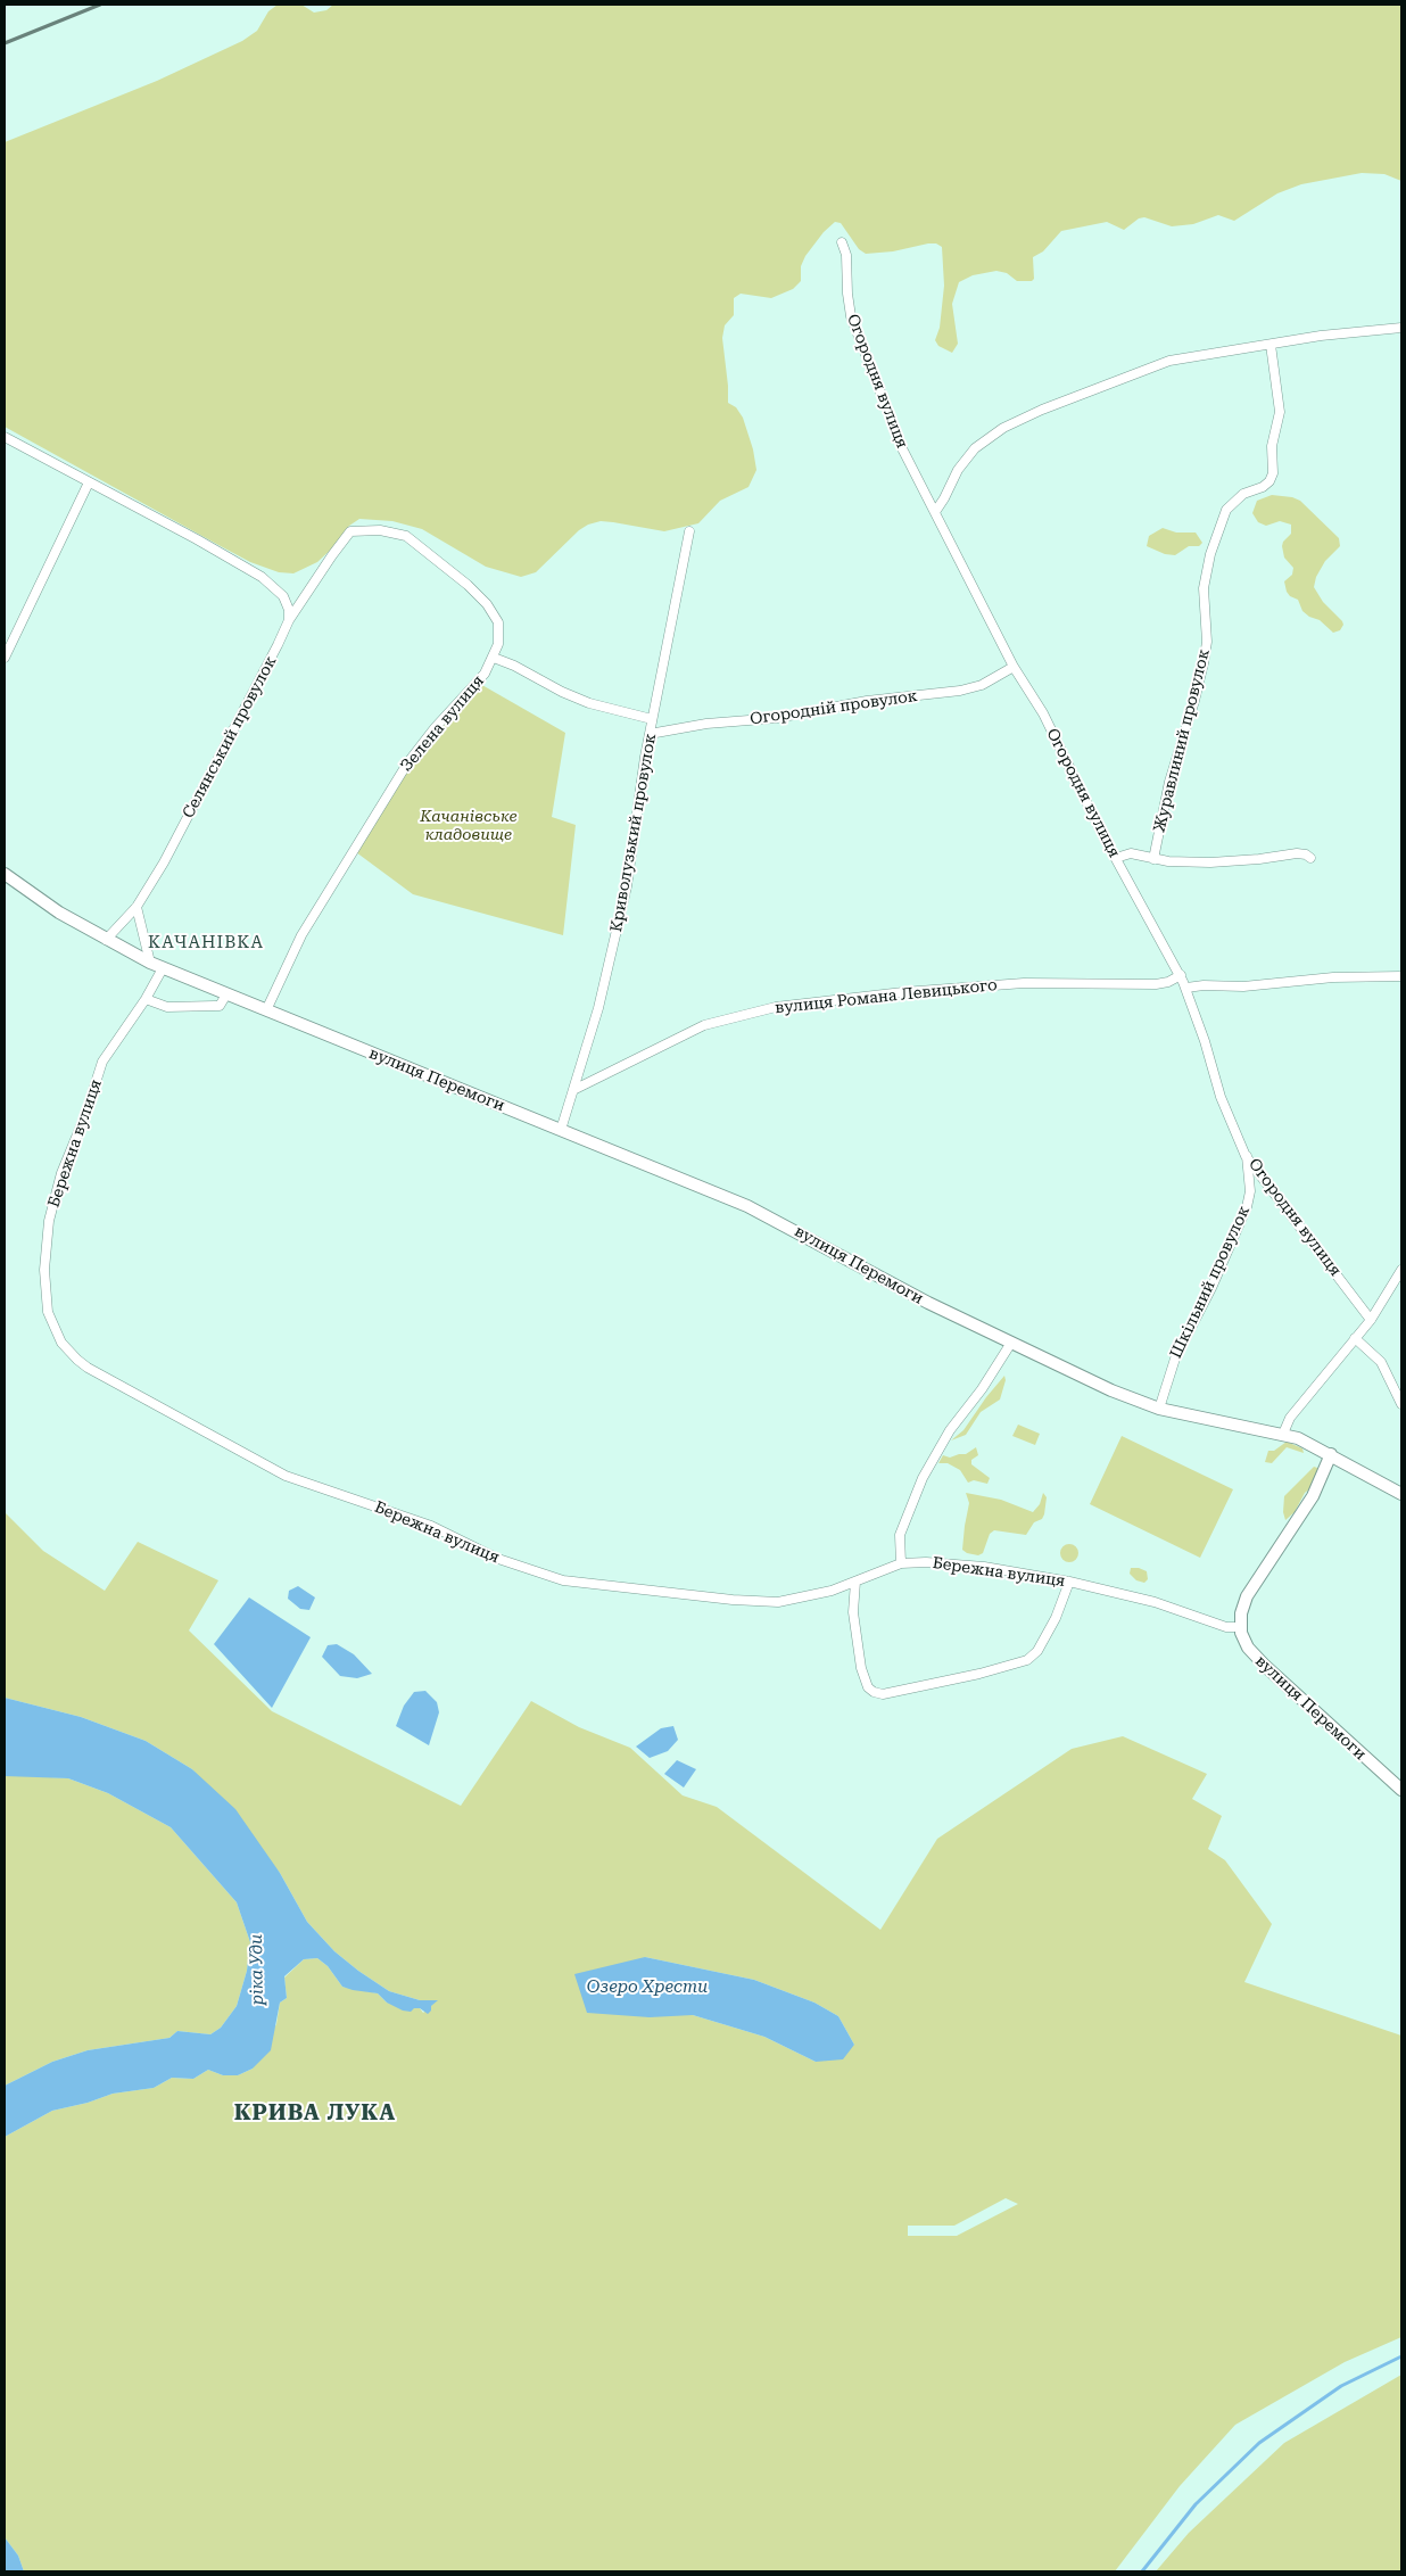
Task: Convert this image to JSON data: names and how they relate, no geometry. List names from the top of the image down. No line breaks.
{"streets":{"street":["Огородня вулиця","Огородній провулок","Зелена вулиця","Селянський провулок","Журавлиний провулок","Криволузький провулок","вулиця Романа Левицького","вулиця Перемоги","Бережна вулиця","Шкільний провулок"]},"crossings":[["Огородня вулиця","Огородній провулок"],["Огородня вулиця","вулиця Романа Левицького"],["Огородня вулиця","Шкільний провулок"],["Огородній провулок","Криволузький провулок"],["Зелена вулиця","Селянський провулок"],["Зелена вулиця","вулиця Перемоги"],["Селянський провулок","вулиця Перемоги"],["Криволузький провулок","вулиця Романа Левицького"],["Криволузький провулок","вулиця Перемоги"],["вулиця Перемоги","Бережна вулиця"],["вулиця Перемоги","Шкільний провулок"]],"districts":["КАЧАНІВКА","КРИВА ЛУКА"],"water":["ріка Уди","Озеро Хрести"],"parks":["Качанівське кладовище"]}
